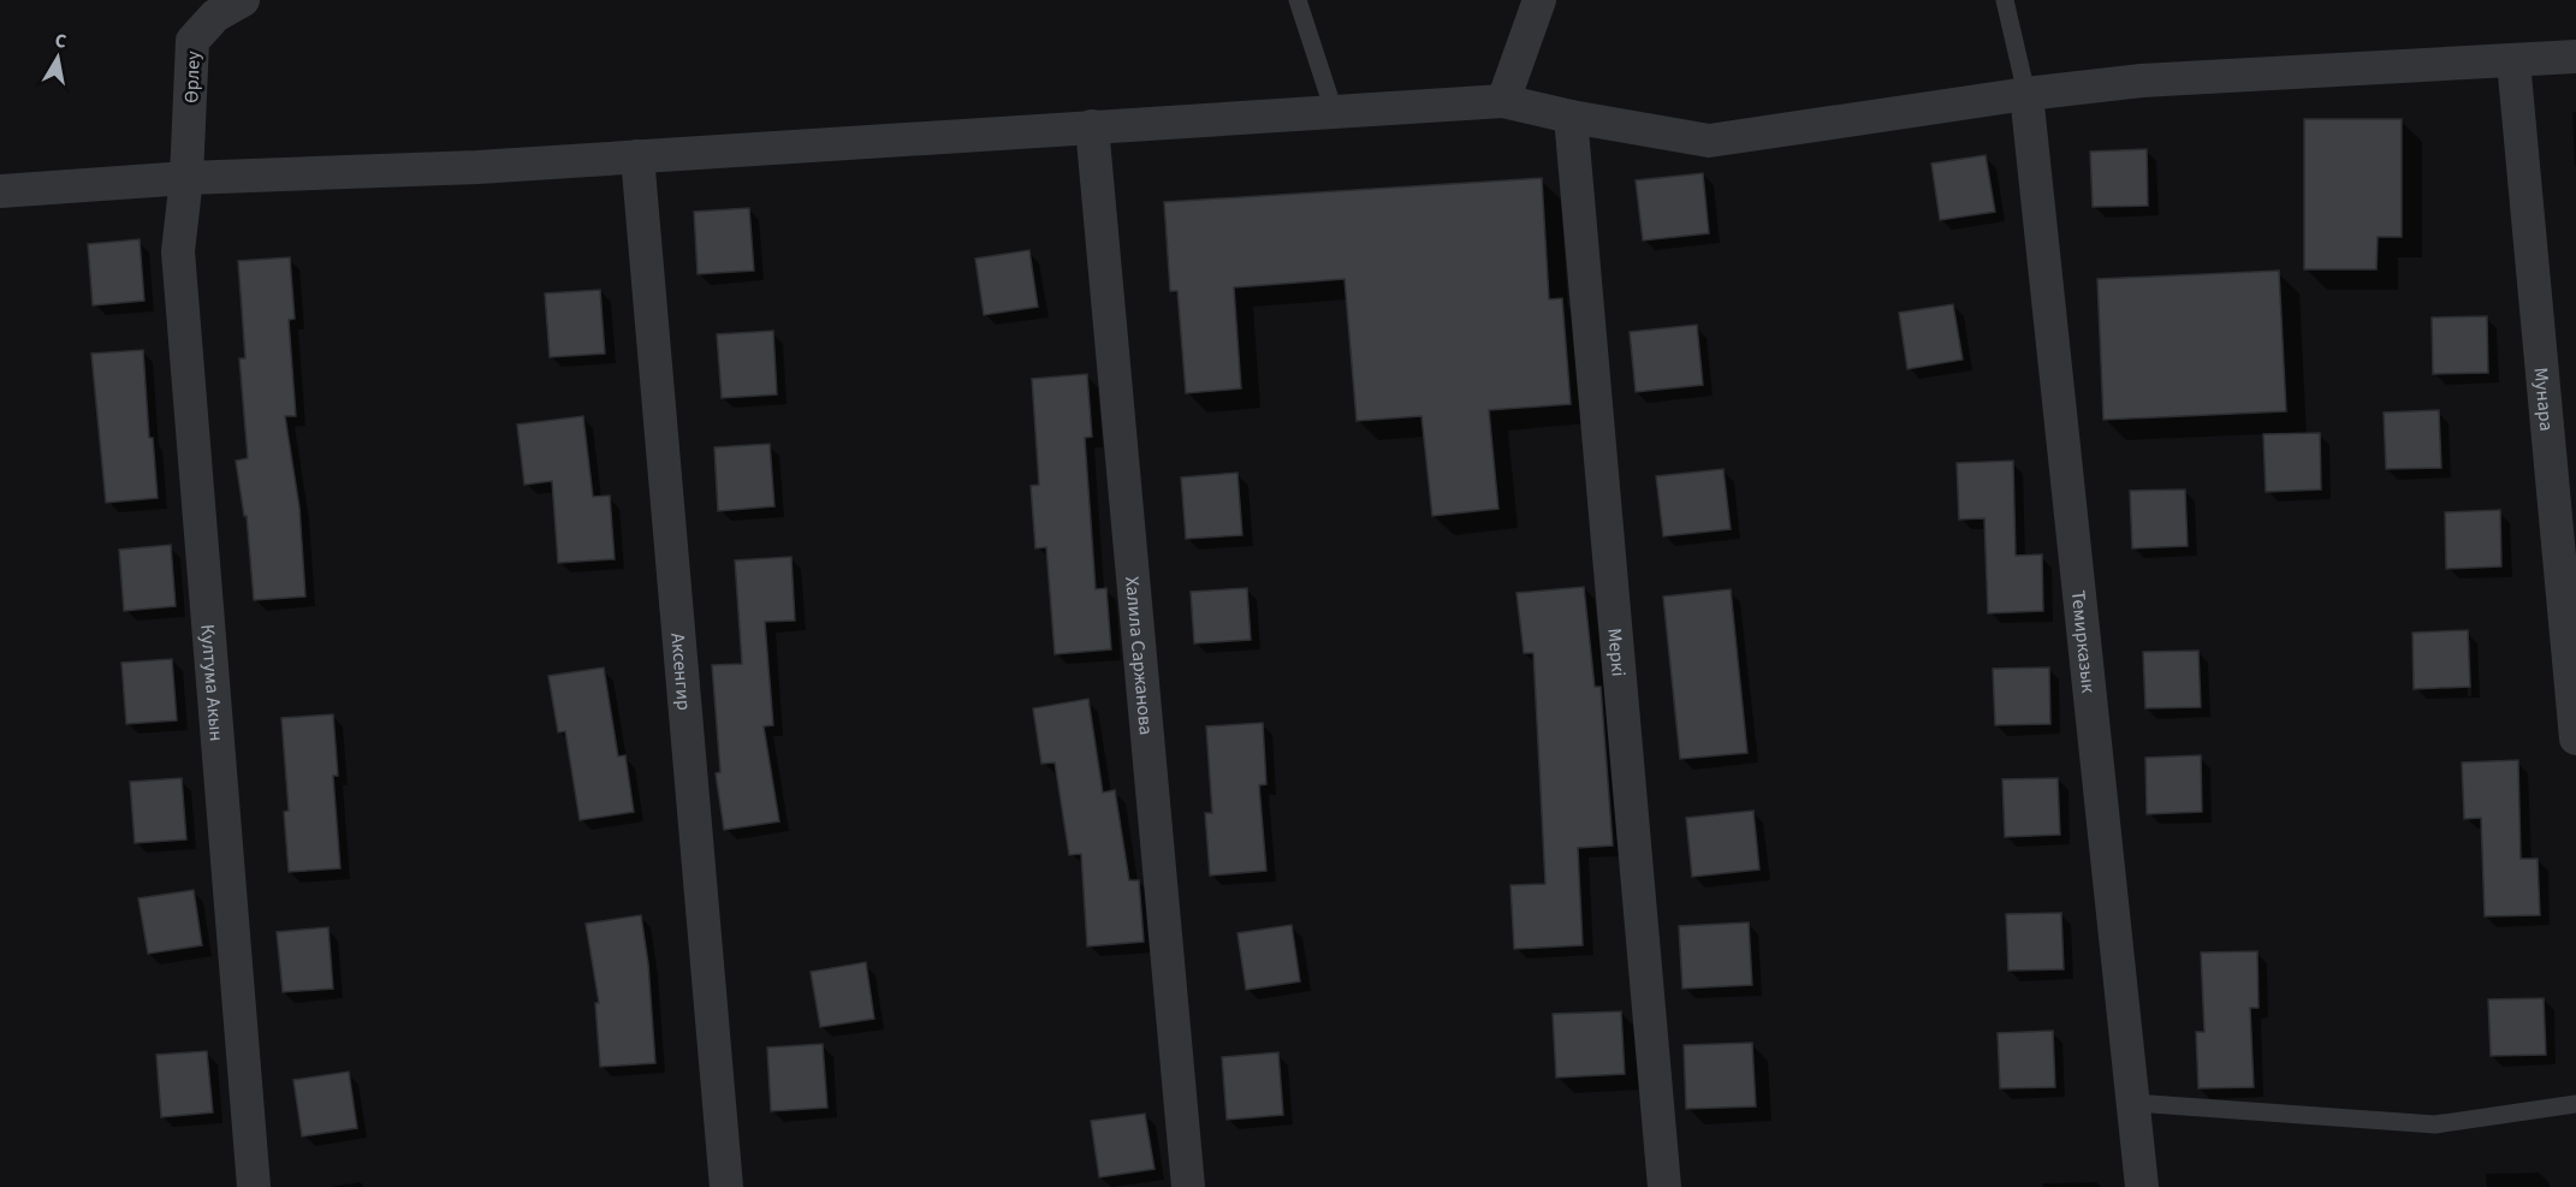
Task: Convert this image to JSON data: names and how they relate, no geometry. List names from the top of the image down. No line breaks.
{"streets":{"street":["Өрлеу","Мунара","Темирказык","Меркі","Халила Саржанова","Аксенгир","Култума Акын"]},"crossings":[["Өрлеу","Култума Акын"]],"north":"top"}
